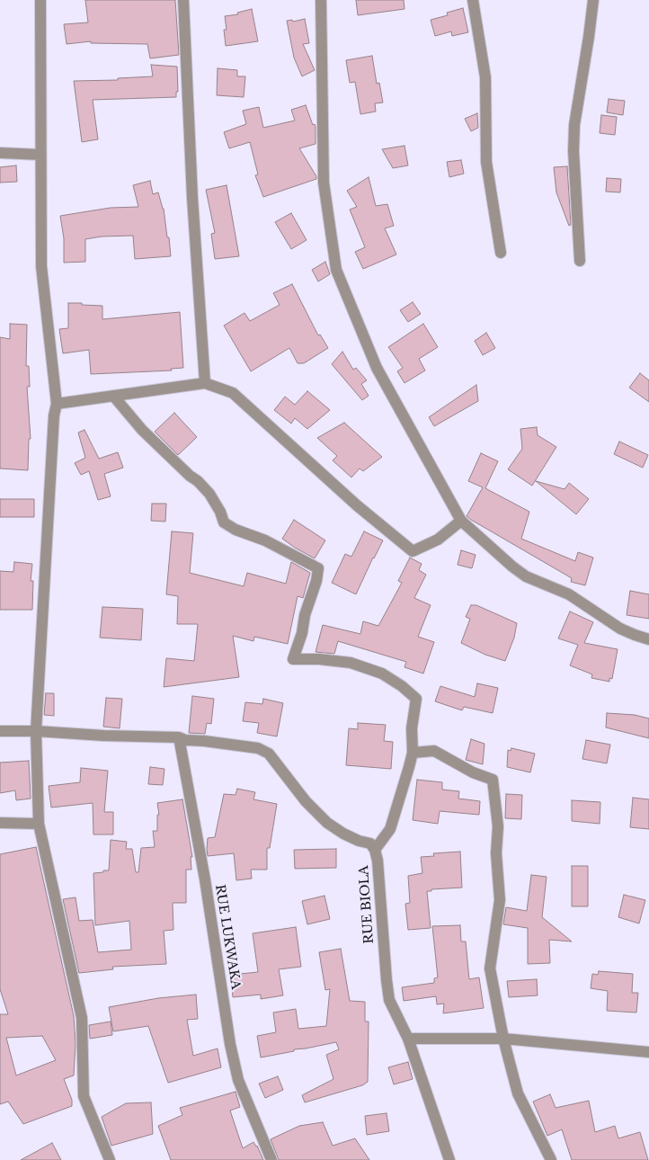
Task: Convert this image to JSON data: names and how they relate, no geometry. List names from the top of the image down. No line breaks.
{"streets":{"street":["RUE BIOLA","RUE LUKWAKA"]},"crossings":[["RUE BIOLA","RUE LUKWAKA"]]}
